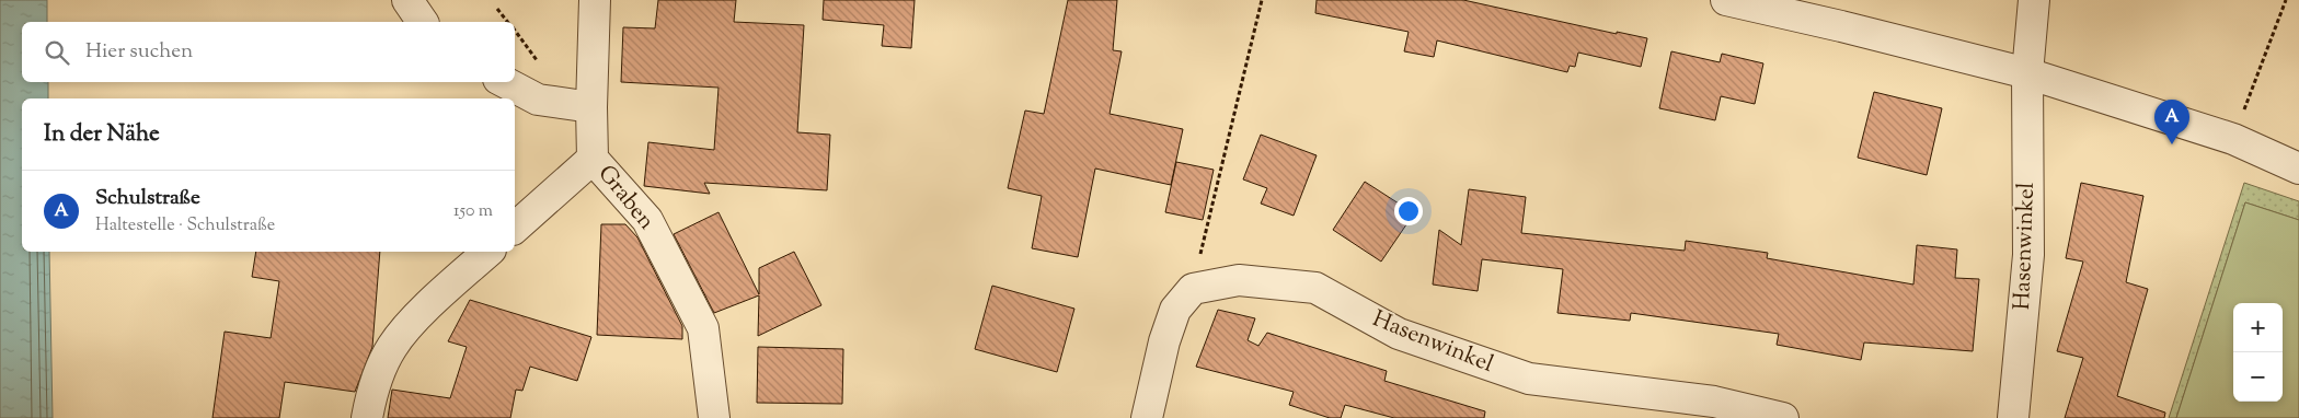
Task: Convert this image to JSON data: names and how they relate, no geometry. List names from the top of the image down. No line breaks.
{"streets":{"street":["Graben","Hasenwinkel"]},"page":{"search":"Hier suchen","heading":"In der Nähe","pins":"A","list":[{"mark":"A","name":"Schulstraße","note":"Haltestelle · Schulstraße","value":"150 m"}],"map_buttons":["+","−"]}}
